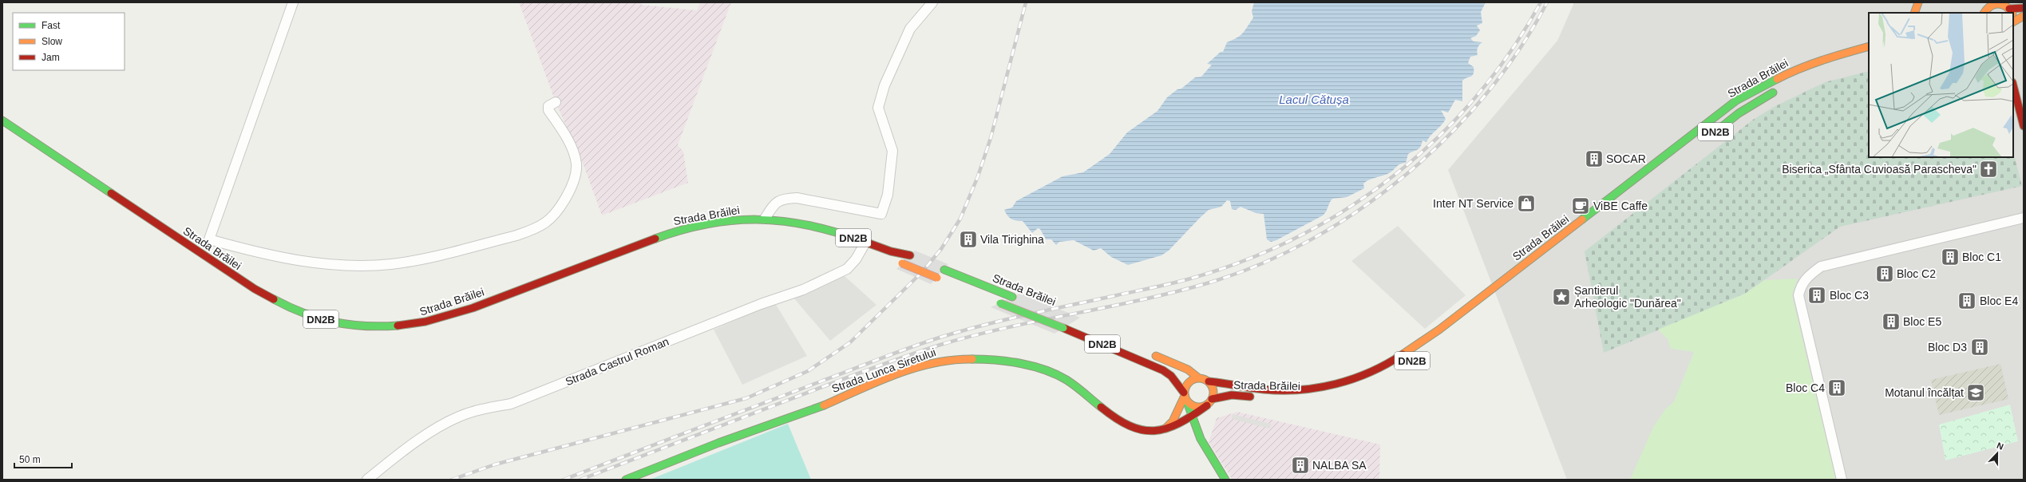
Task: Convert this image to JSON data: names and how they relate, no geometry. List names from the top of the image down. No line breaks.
{"streets":{"main road":["Strada Brăilei","DN2B","Strada Lunca Siretului"],"street":["Strada Castrul Roman"]},"crossings":[["Strada Brăilei","DN2B"],["Strada Brăilei","Strada Castrul Roman"],["Strada Brăilei","Strada Lunca Siretului"],["DN2B","Strada Lunca Siretului"]],"water":["Lacul Cătușa"],"places":{"building":["SOCAR","Vila Tirighina","Bloc C1","Bloc C2","Bloc C3","Bloc E4","Bloc E5","Bloc D3","Bloc C4","NALBA SA"],"church":["Biserica „Sfânta Cuvioasă Parascheva\""],"shop":["Inter NT Service"],"cafe":["ViBE Caffe"],"place":["Șantierul Arheologic \"Dunărea\""],"school or university":["Motanul încălțat"]},"legend":["Fast","Slow","Jam"],"scale_bar":"50 m","north":"top"}
